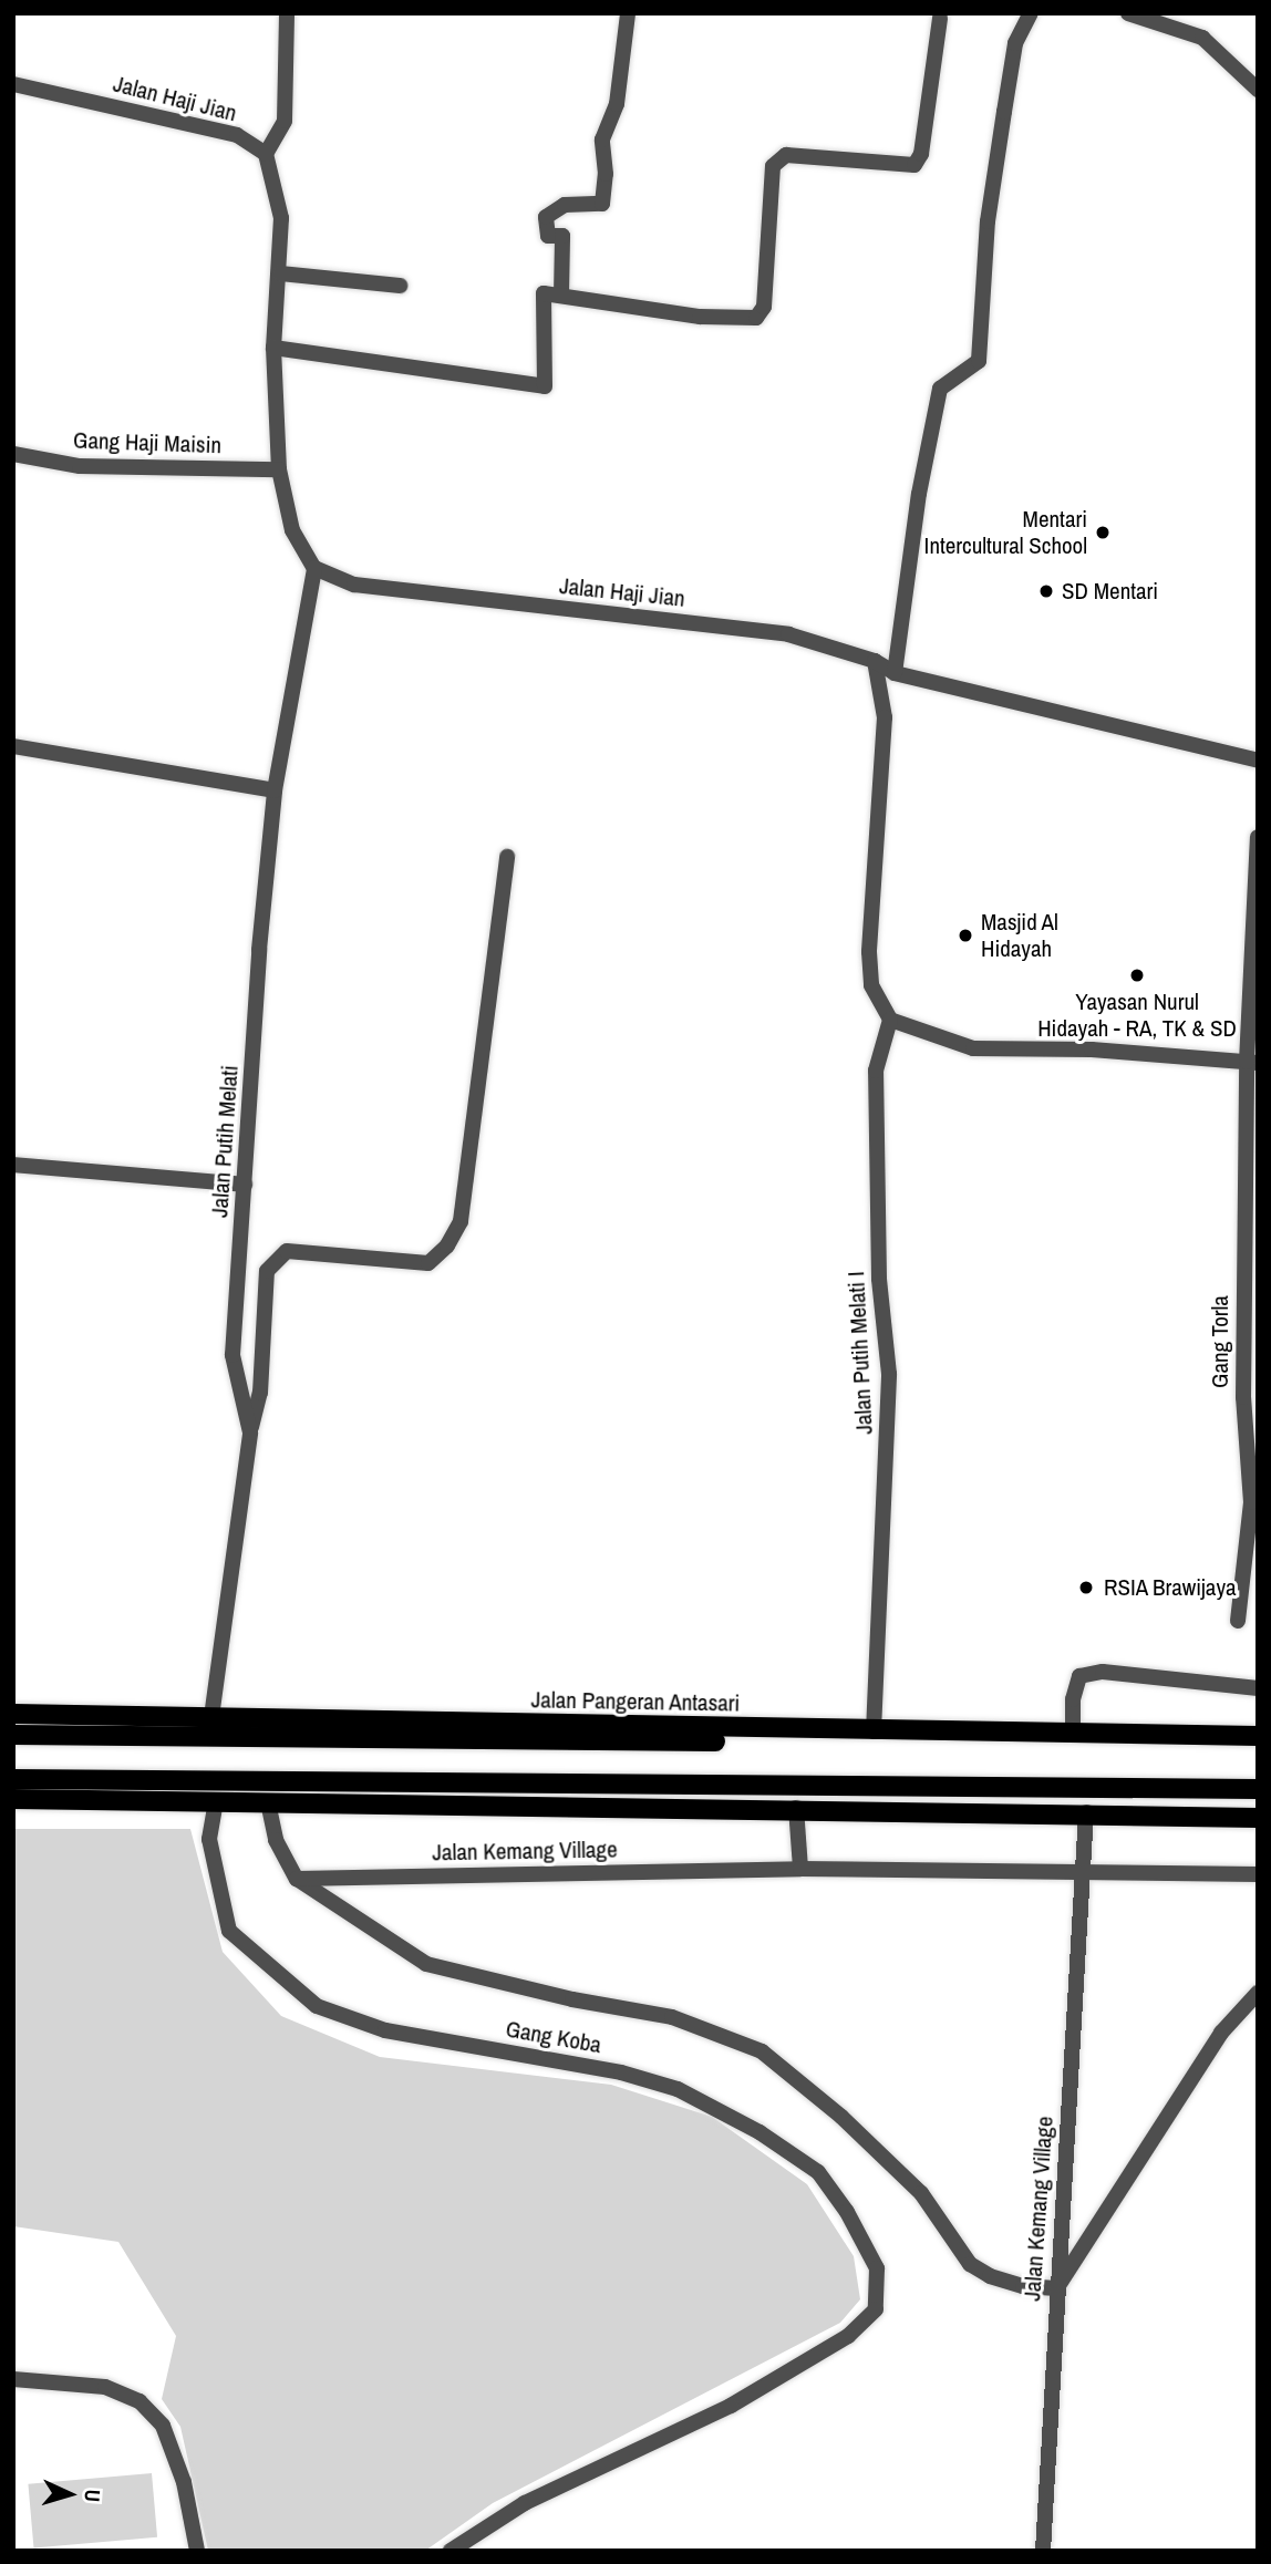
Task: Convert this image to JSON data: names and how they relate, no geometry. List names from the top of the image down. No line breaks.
{"streets":{"main road":["Jalan Pangeran Antasari"],"street":["Jalan Haji Jian","Gang Haji Maisin","Jalan Putih Melati","Gang Torla","Jalan Putih Melati I","Jalan Kemang Village","Gang Koba"]},"crossings":[["Jalan Haji Jian","Jalan Putih Melati"],["Jalan Putih Melati","Jalan Pangeran Antasari"],["Jalan Putih Melati I","Jalan Pangeran Antasari"]],"places":["Mentari Intercultural School","SD Mentari","Masjid Al Hidayah","Yayasan Nurul Hidayah - RA, TK & SD","RSIA Brawijaya"],"north":"right"}
